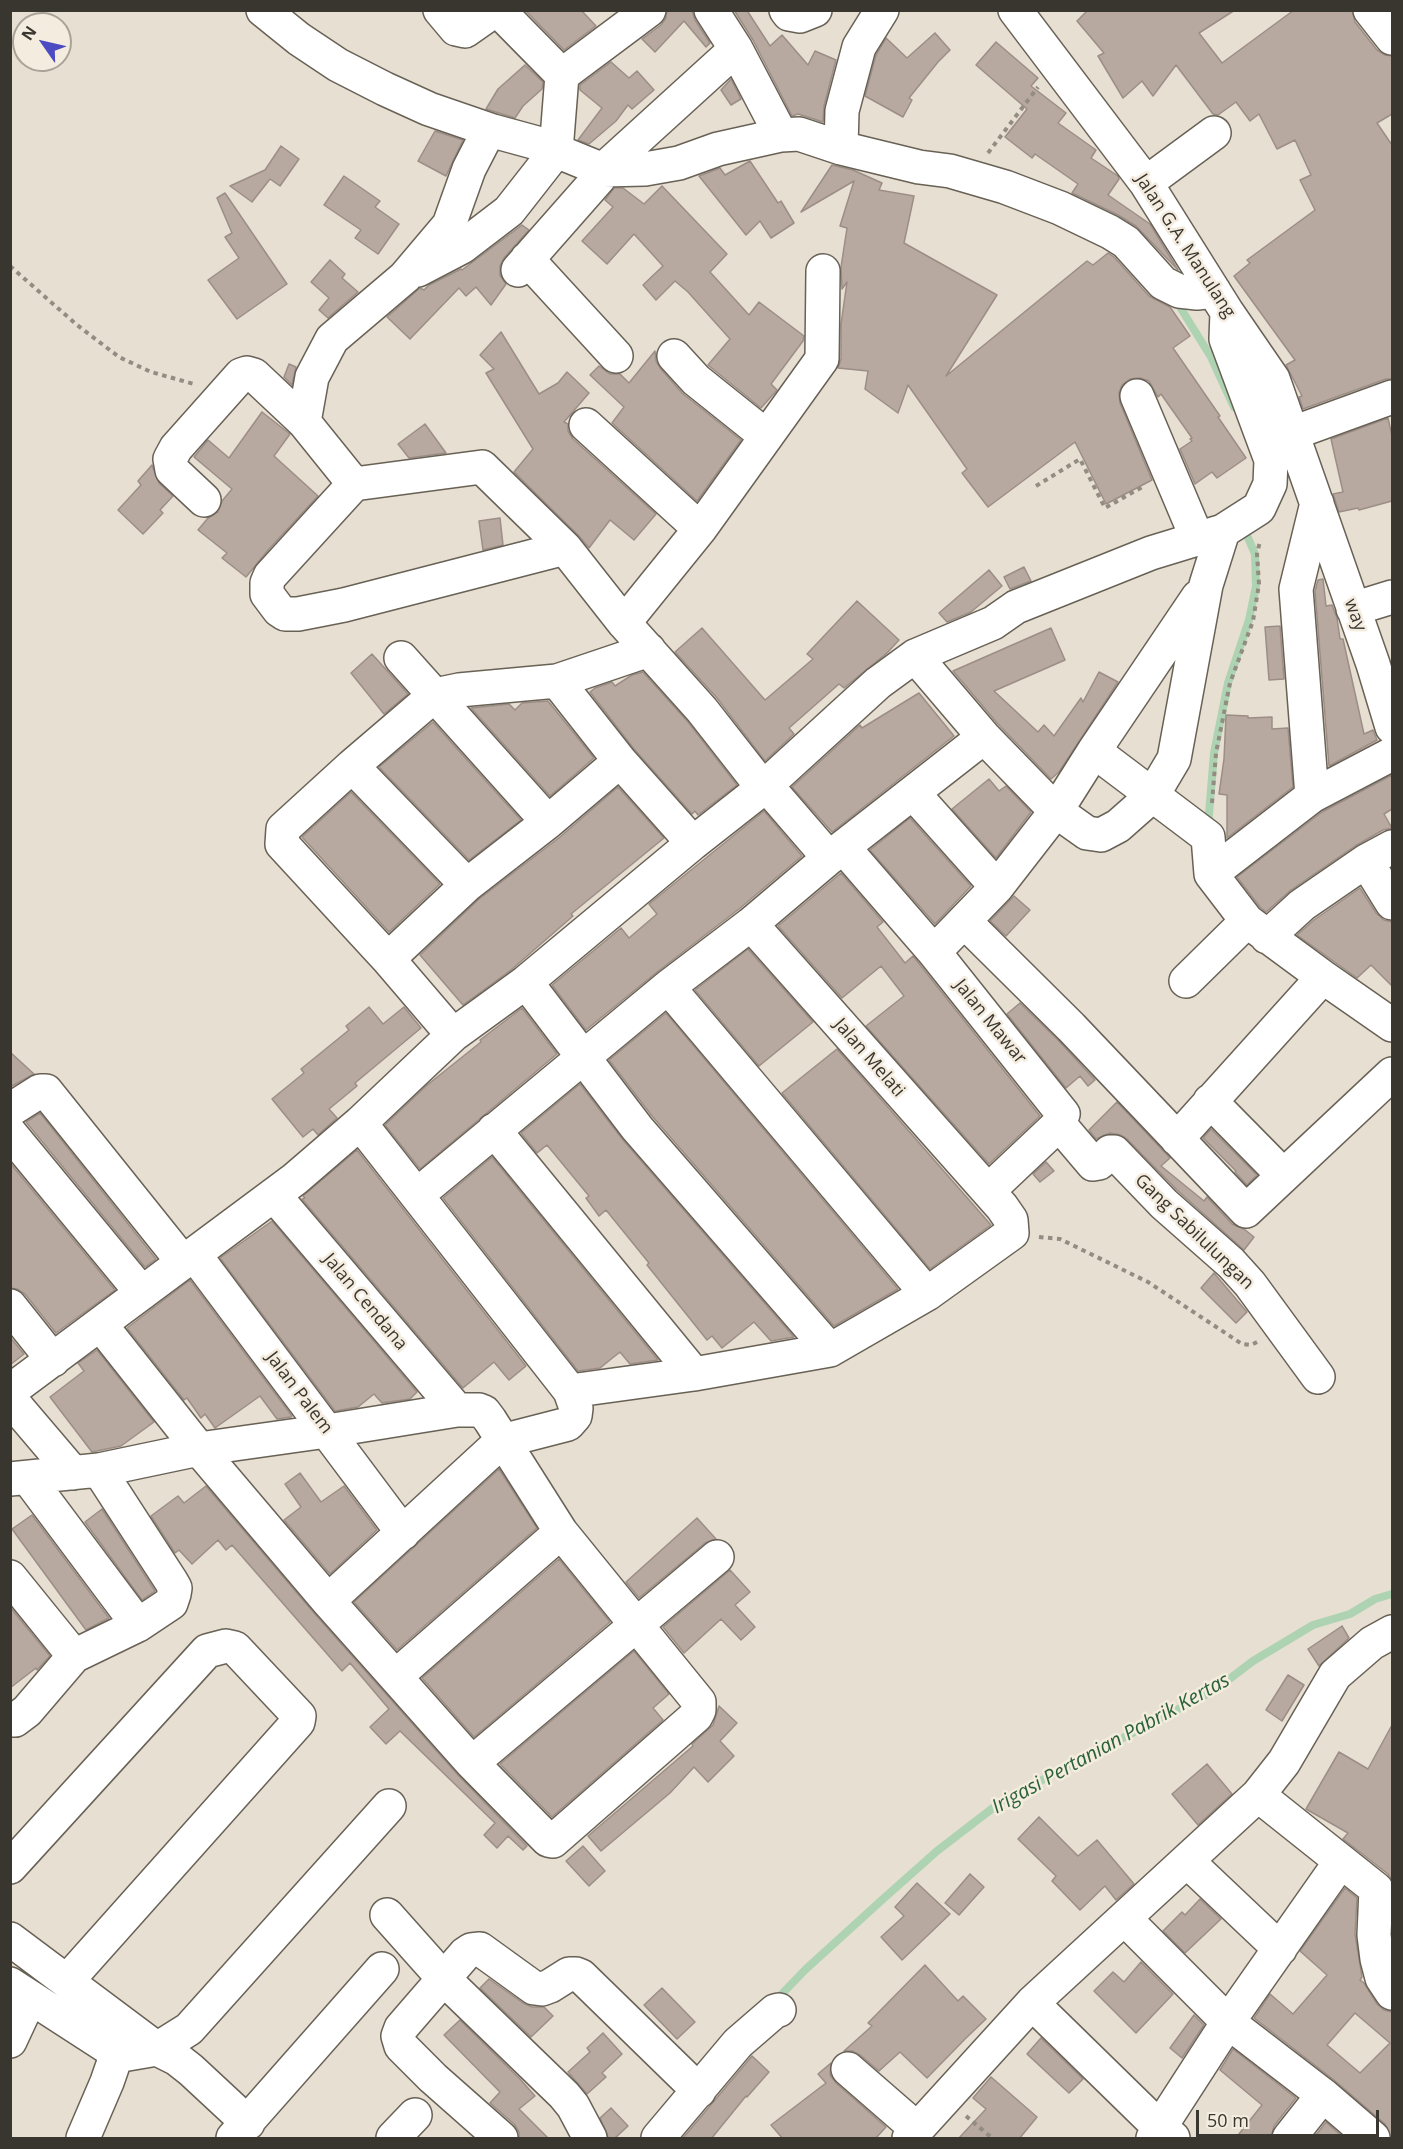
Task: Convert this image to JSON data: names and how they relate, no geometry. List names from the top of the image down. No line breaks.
{"streets":{"street":["Jalan G.A. Manulang","way","Jalan Mawar","Jalan Melati","Gang Sabilulungan","Jalan Cendana","Jalan Palem"]},"crossings":[["Jalan G.A. Manulang","way"],["Jalan Mawar","Gang Sabilulungan"]],"water":["Irigasi Pertanian Pabrik Kertas"],"scale_bar":"50 m","north":"top left"}
